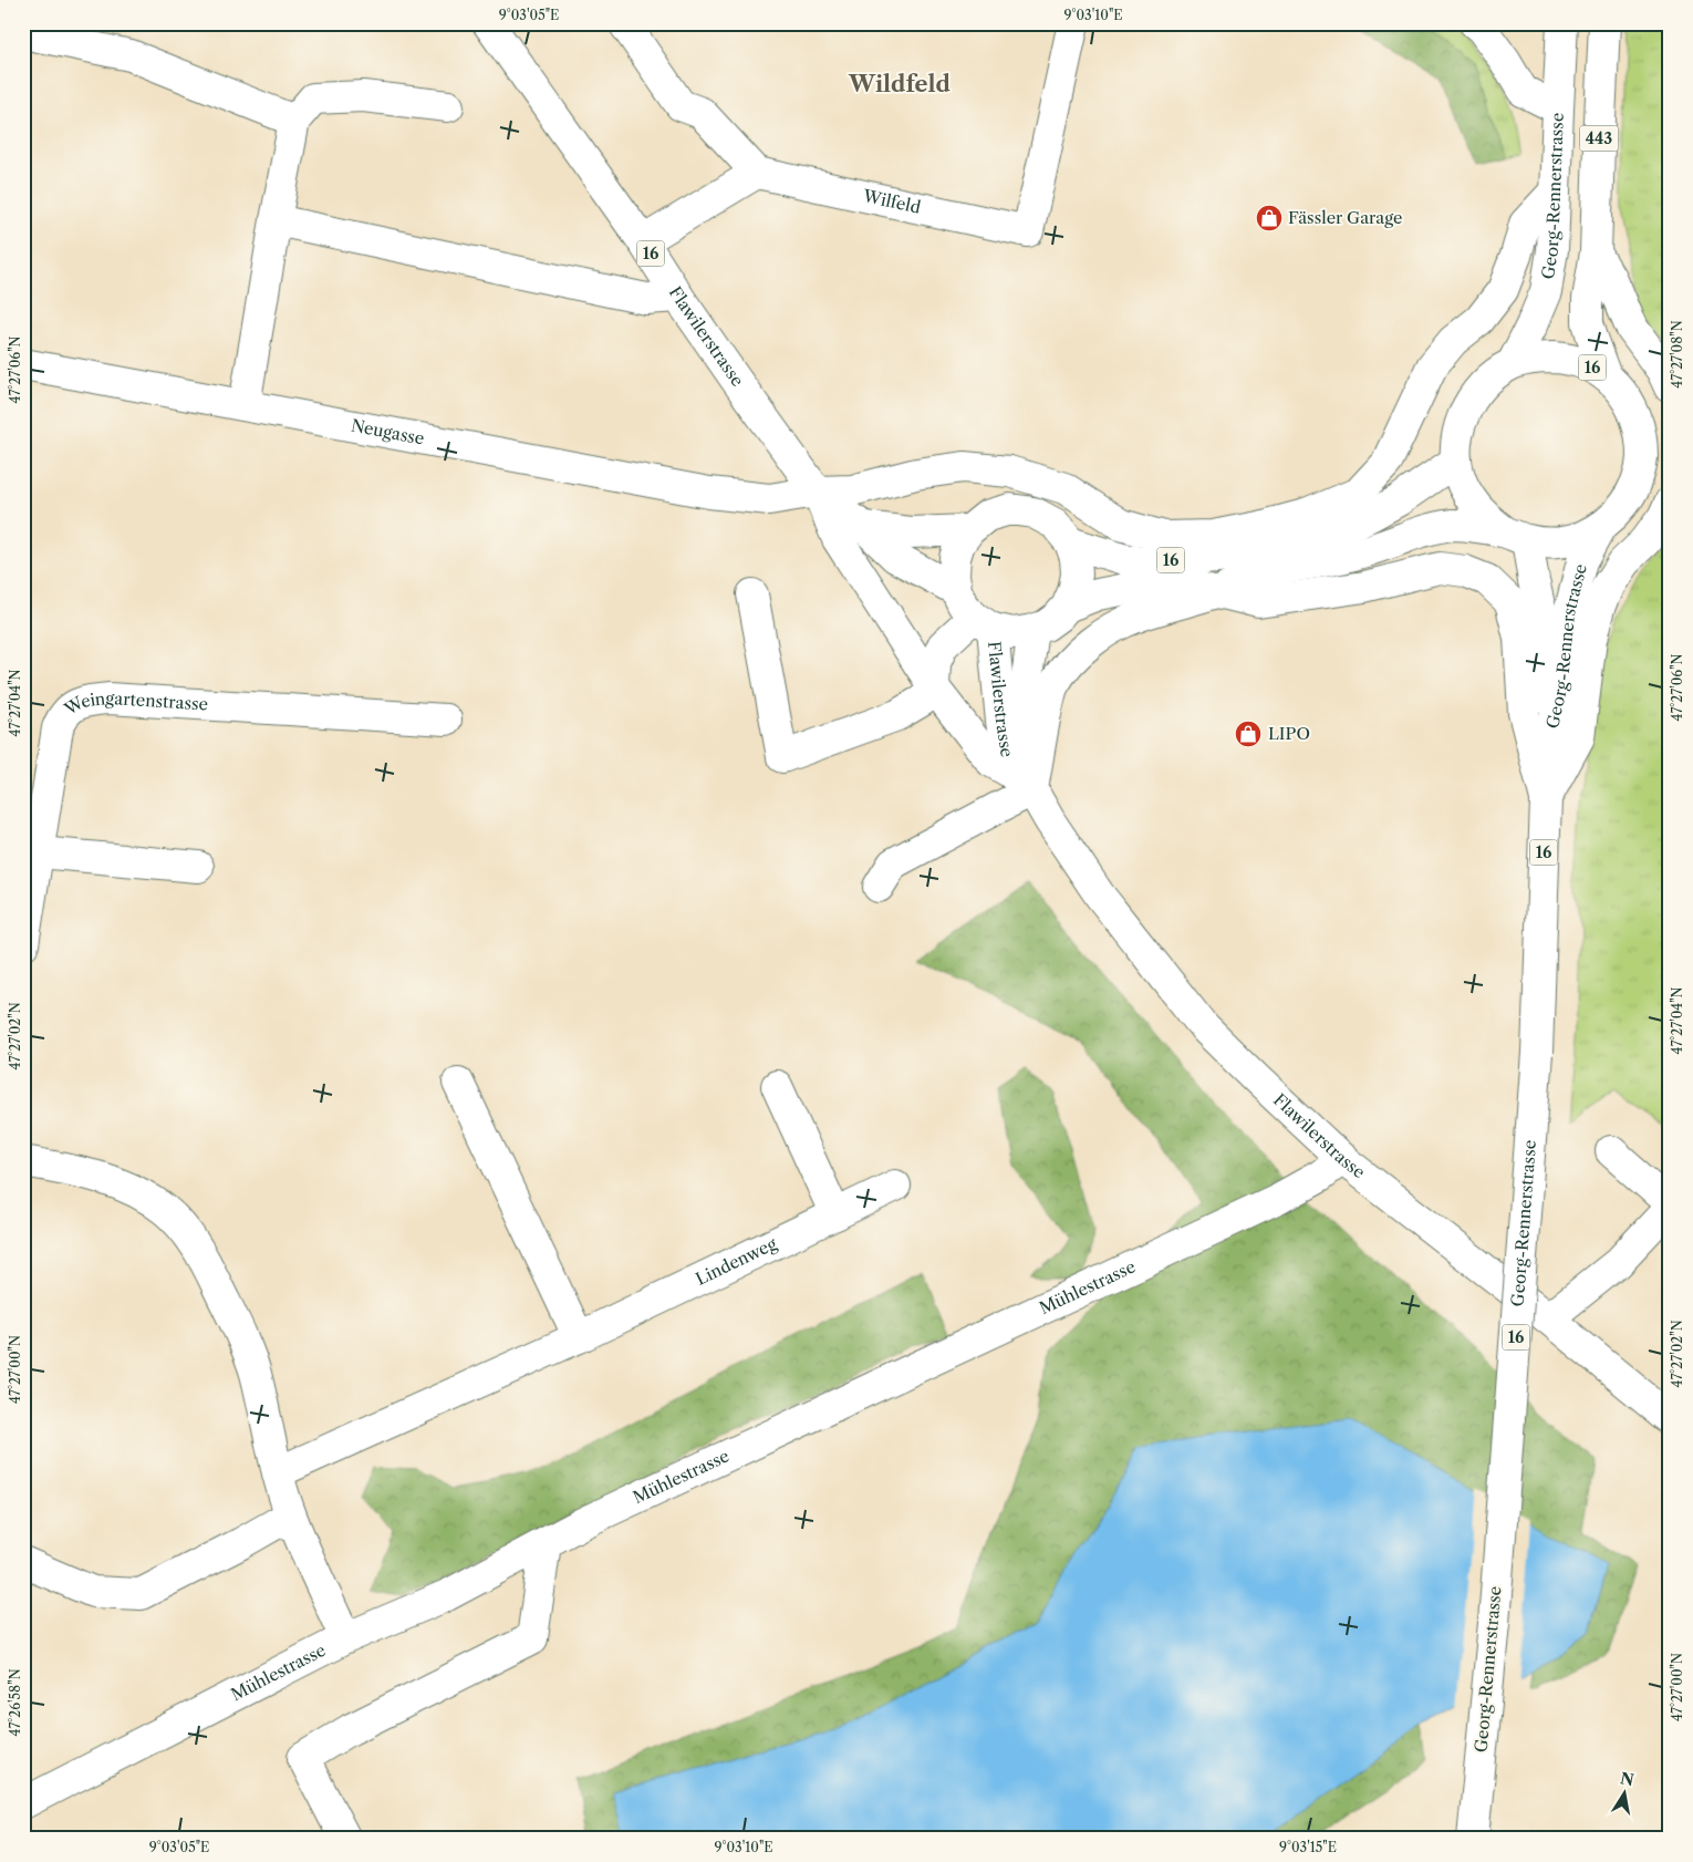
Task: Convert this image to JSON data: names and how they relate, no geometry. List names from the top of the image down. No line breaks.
{"streets":{"main road":["443","Georg-Rennerstrasse","Wilfeld","16","Flawilerstrasse","Neugasse","Weingartenstrasse","Lindenweg","Mühlestrasse"]},"crossings":[["Georg-Rennerstrasse","16"],["Georg-Rennerstrasse","Neugasse"],["16","Flawilerstrasse"],["Flawilerstrasse","Neugasse"],["Flawilerstrasse","Mühlestrasse"]],"districts":["Wildfeld"],"places":{"shop":["Fässler Garage","LIPO"]},"north":"top","coordinates":["9°03'05\"E","9°03'10\"E","47°27'08\"N","47°27'06\"N","47°27'04\"N","47°27'02\"N","47°27'00\"N","47°26'58\"N","9°03'15\"E"]}
